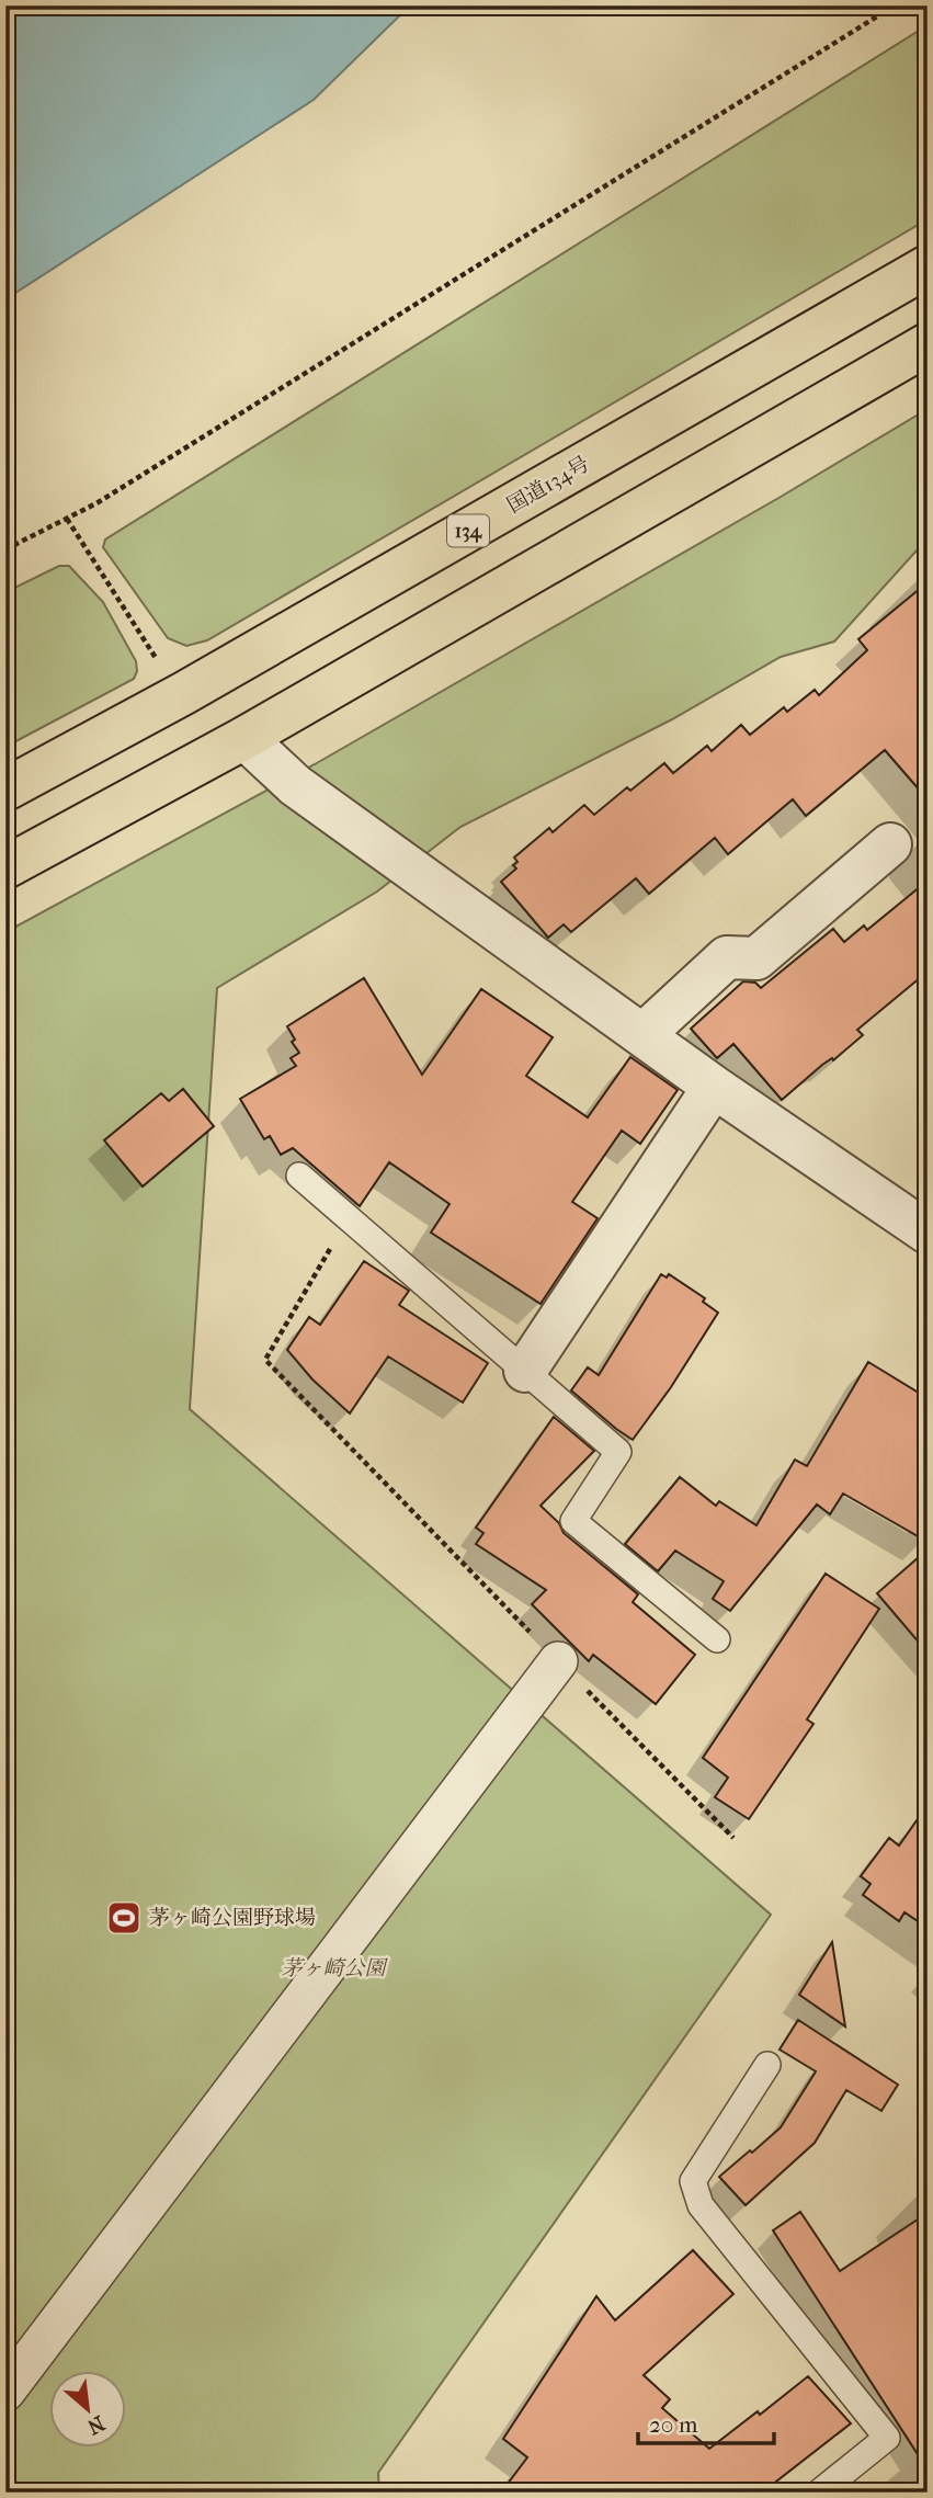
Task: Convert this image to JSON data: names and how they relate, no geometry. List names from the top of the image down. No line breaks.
{"streets":{"highway":["国道134号","134"]},"parks":["茅ヶ崎公園"],"places":{"sports":["茅ヶ崎公園野球場"]},"scale_bar":"20 m","north":"bottom right"}
